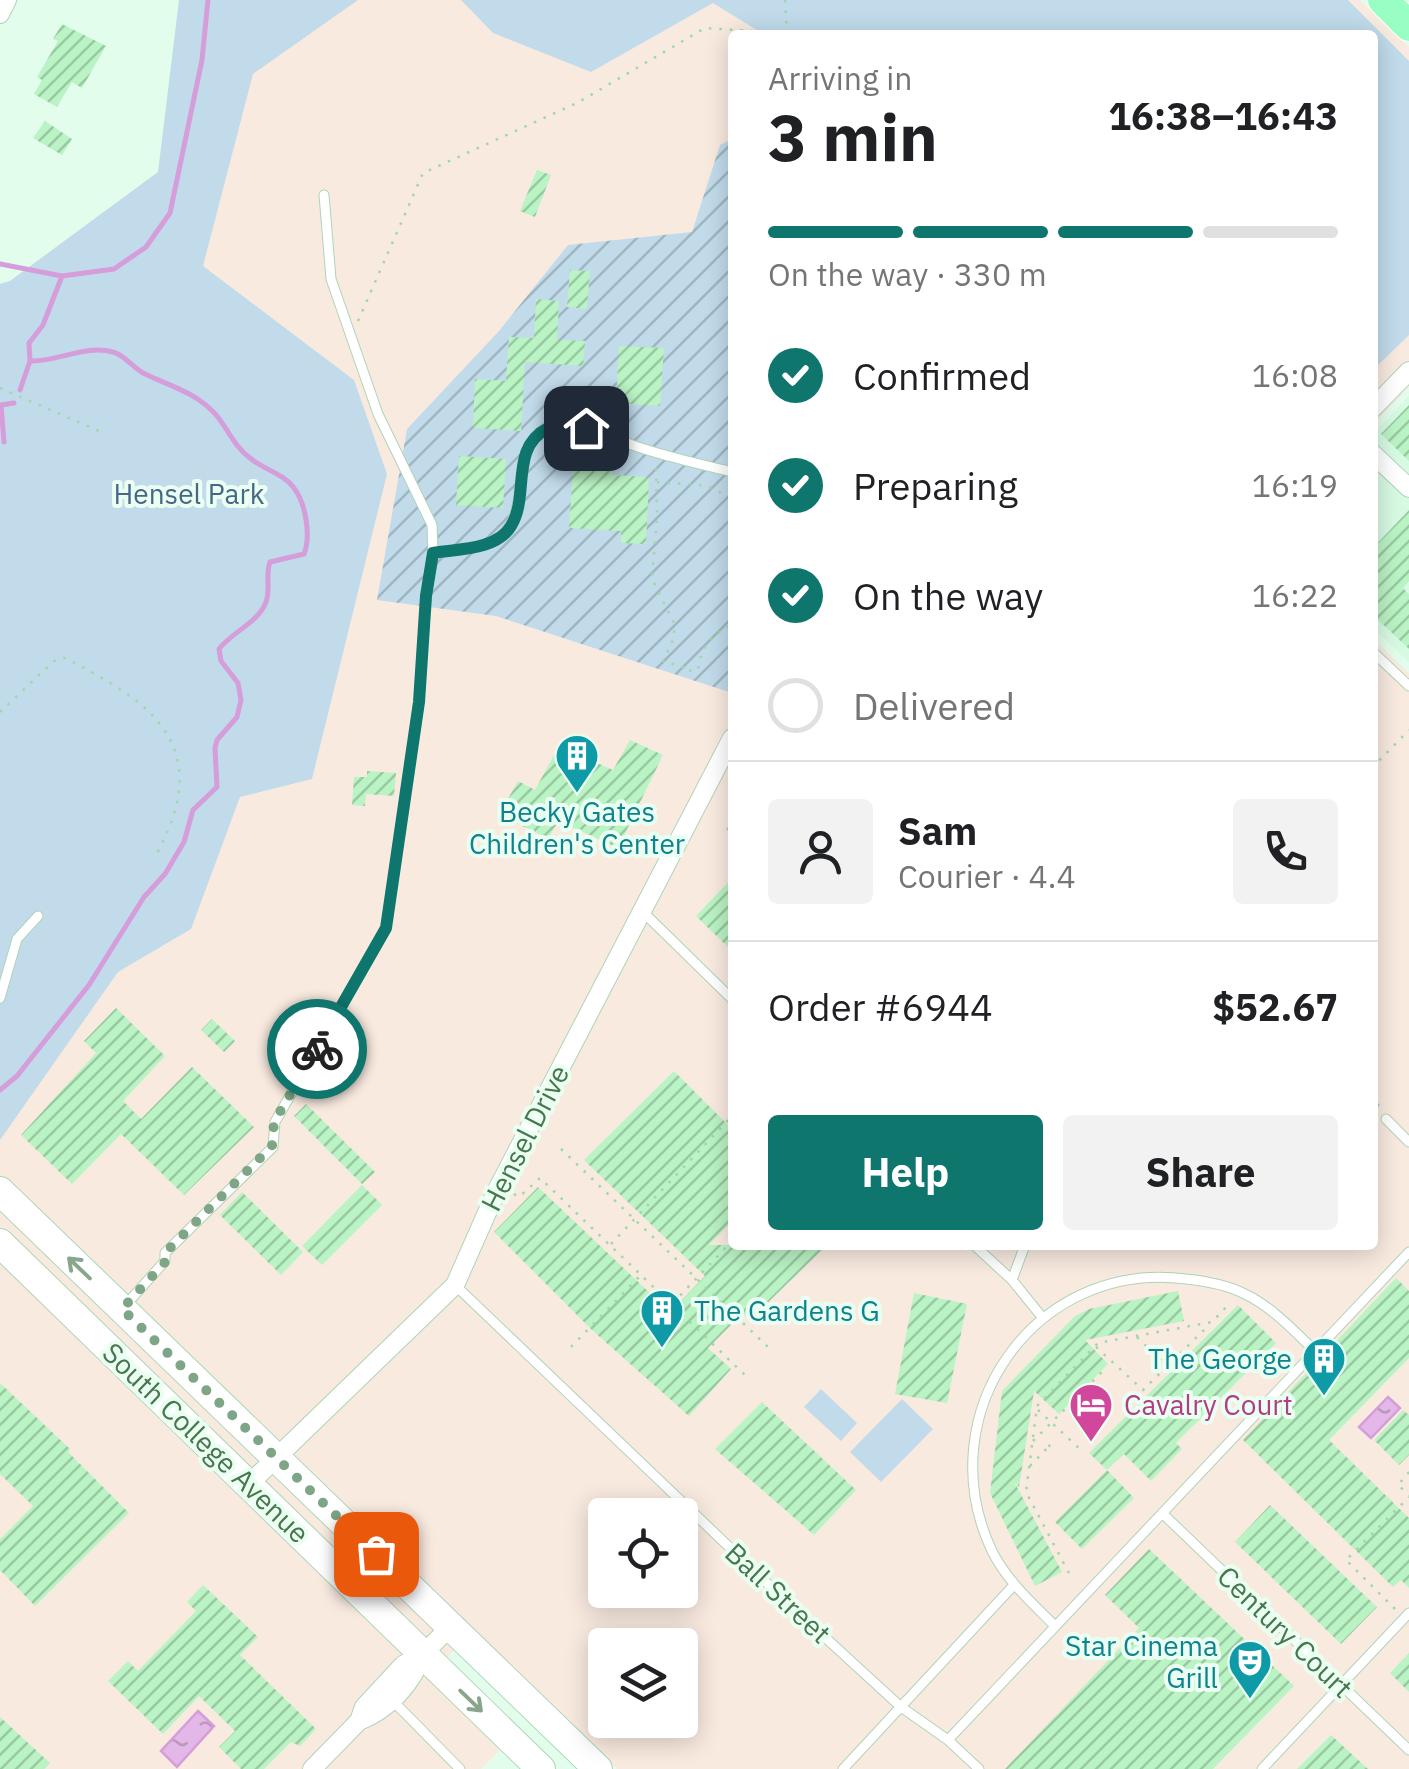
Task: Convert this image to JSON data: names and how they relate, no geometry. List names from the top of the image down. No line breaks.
{"streets":{"main road":["South College Avenue"],"street":["Hensel Drive"],"lane":["Ball Street","Century Court"]},"crossings":[["Hensel Drive","South College Avenue"],["Hensel Drive","Ball Street"]],"parks":["Hensel Park"],"places":{"building":["Becky Gates Children's Center","The Gardens G","The George"],"hotel":["Cavalry Court"],"theatre":["Star Cinema Grill"]},"page":{"heading":["3 min","Arriving in","16:38–16:43"],"panel":["Sam","Courier · 4.4","Order #6944","$52.67"],"bar":"On the way · 330 m","list":[["Confirmed","16:08"],["Preparing","16:19"],["On the way","16:22"],"Delivered"],"buttons":["Help","Share"]}}
